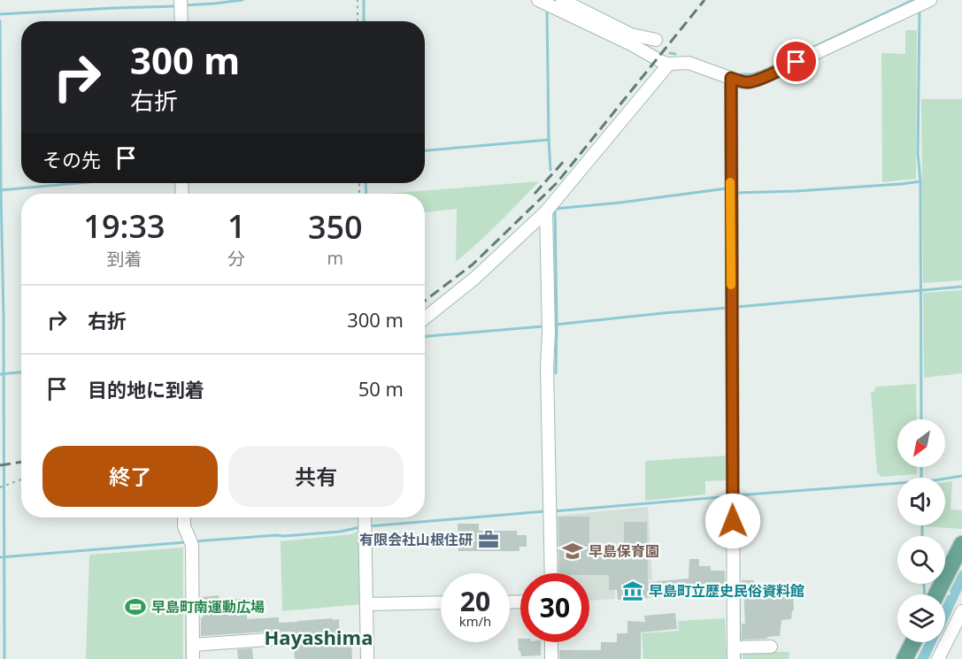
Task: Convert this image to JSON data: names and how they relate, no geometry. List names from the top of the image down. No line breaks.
{"districts":["Hayashima"],"places":{"office":["有限会社山根住研"],"school or university":["早島保育園"],"museum":["早島町立歴史民俗資料館"],"sports":["早島町南運動広場"]},"north":"bottom left","page":{"turn":["300 m","右折"],"then":"その先","eta":["19:33","到着","1","分","350","m"],"list":[{"name":"右折","value":"300 m"},{"name":"目的地に到着","value":"50 m"}],"buttons":["終了","共有"],"speed":"20 km/h","limit":"30"}}
